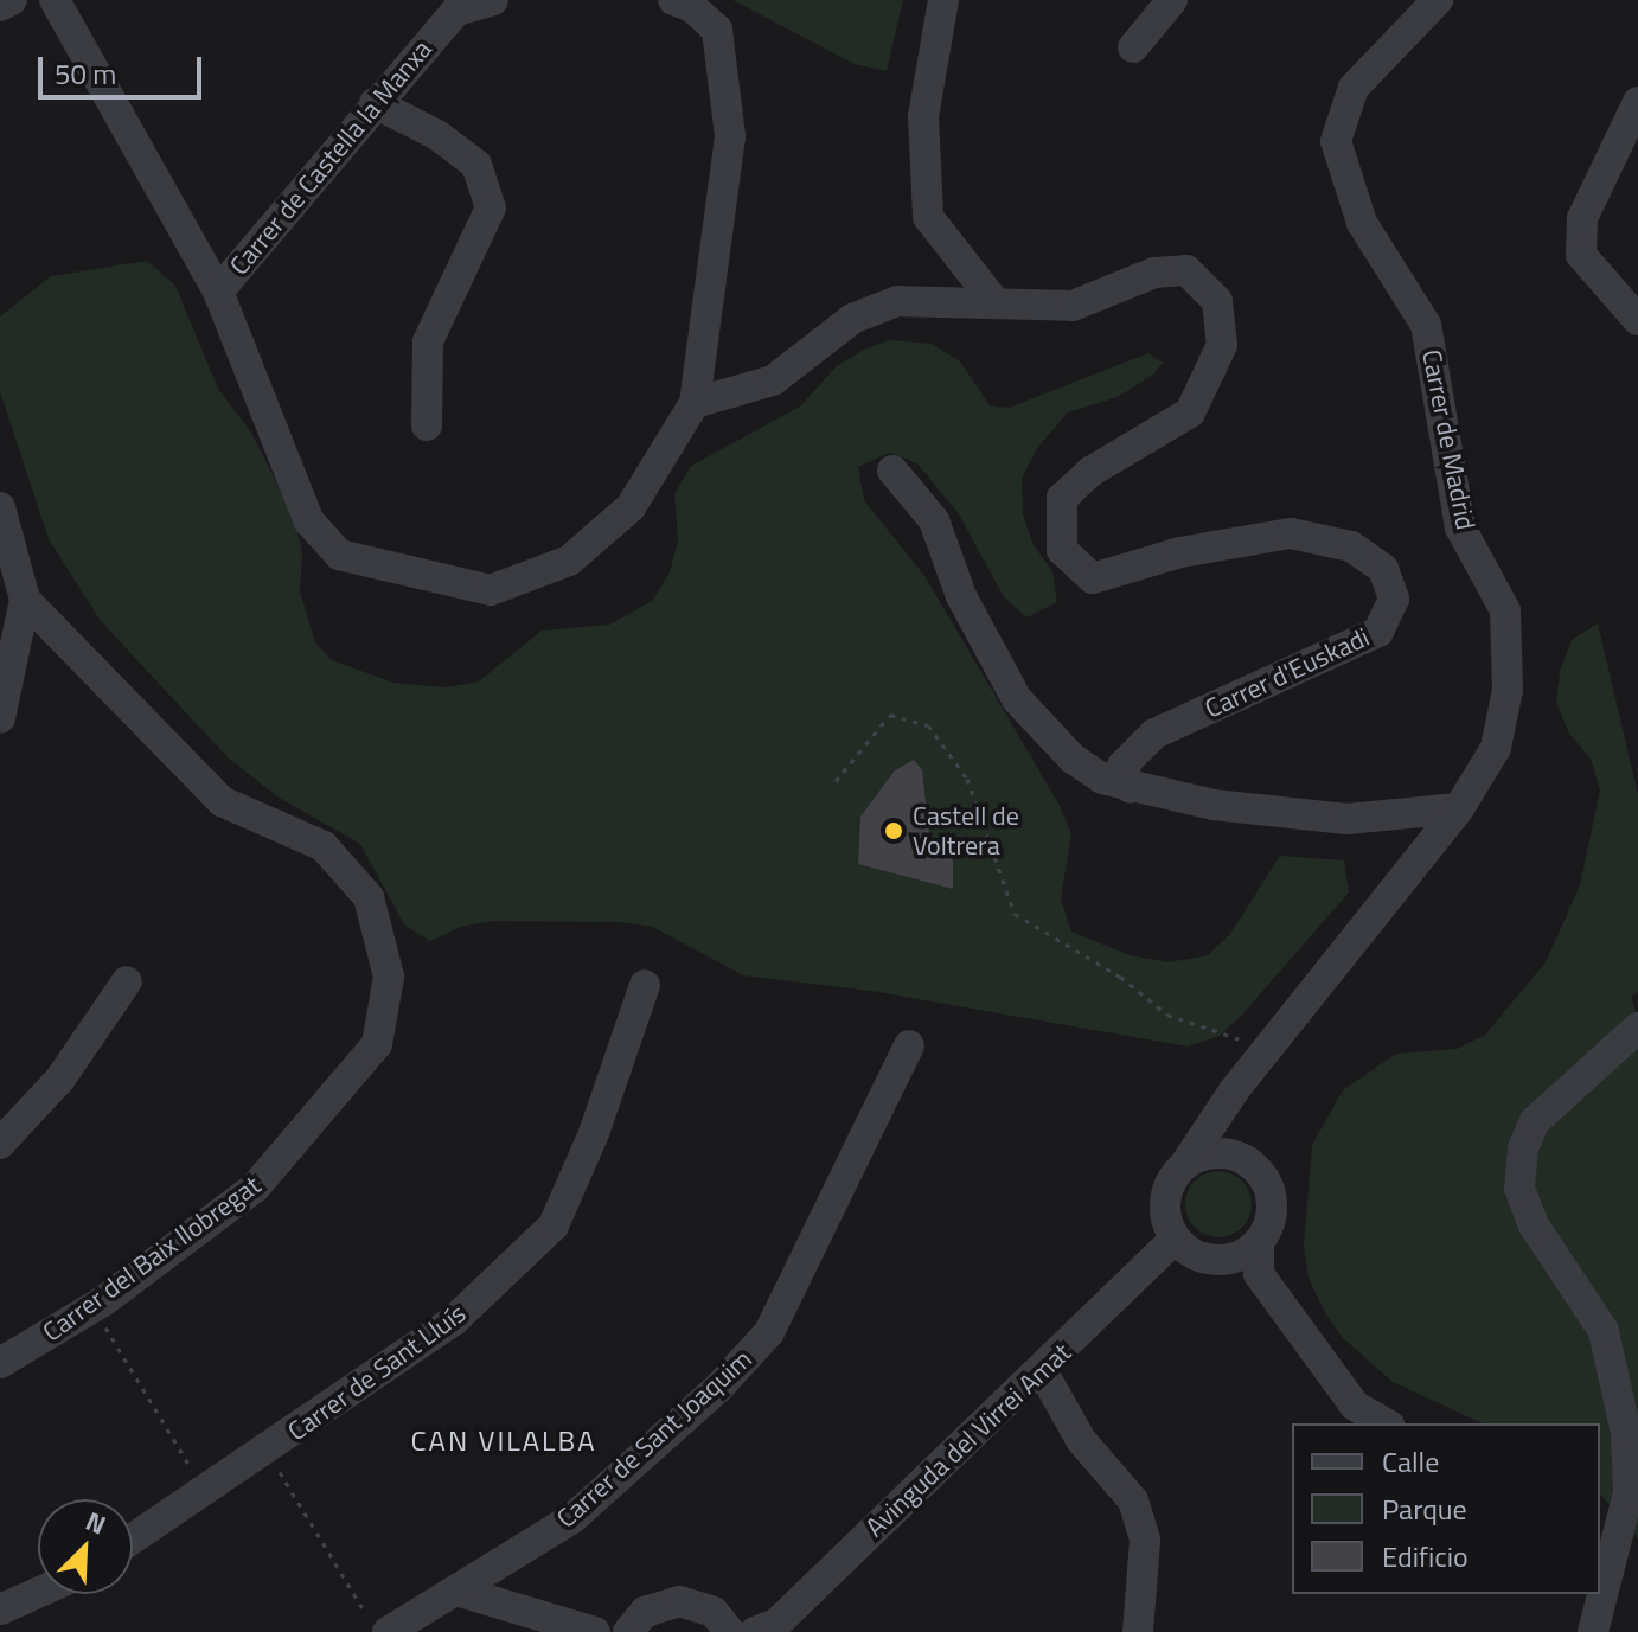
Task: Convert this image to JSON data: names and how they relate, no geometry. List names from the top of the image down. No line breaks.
{"streets":{"street":["Carrer de Castella la Manxa","Carrer de Madrid","Carrer d'Euskadi","Carrer del Baix llobregat","Carrer de Sant Lluís","Carrer de Sant Joaquim","Avinguda del Virrei Amat"]},"crossings":[["Carrer de Castella la Manxa","Carrer d'Euskadi"],["Carrer de Madrid","Avinguda del Virrei Amat"]],"districts":["CAN VILALBA"],"places":["Castell de Voltrera"],"legend":["Calle","Parque","Edificio"],"scale_bar":"50 m","north":"top right"}
